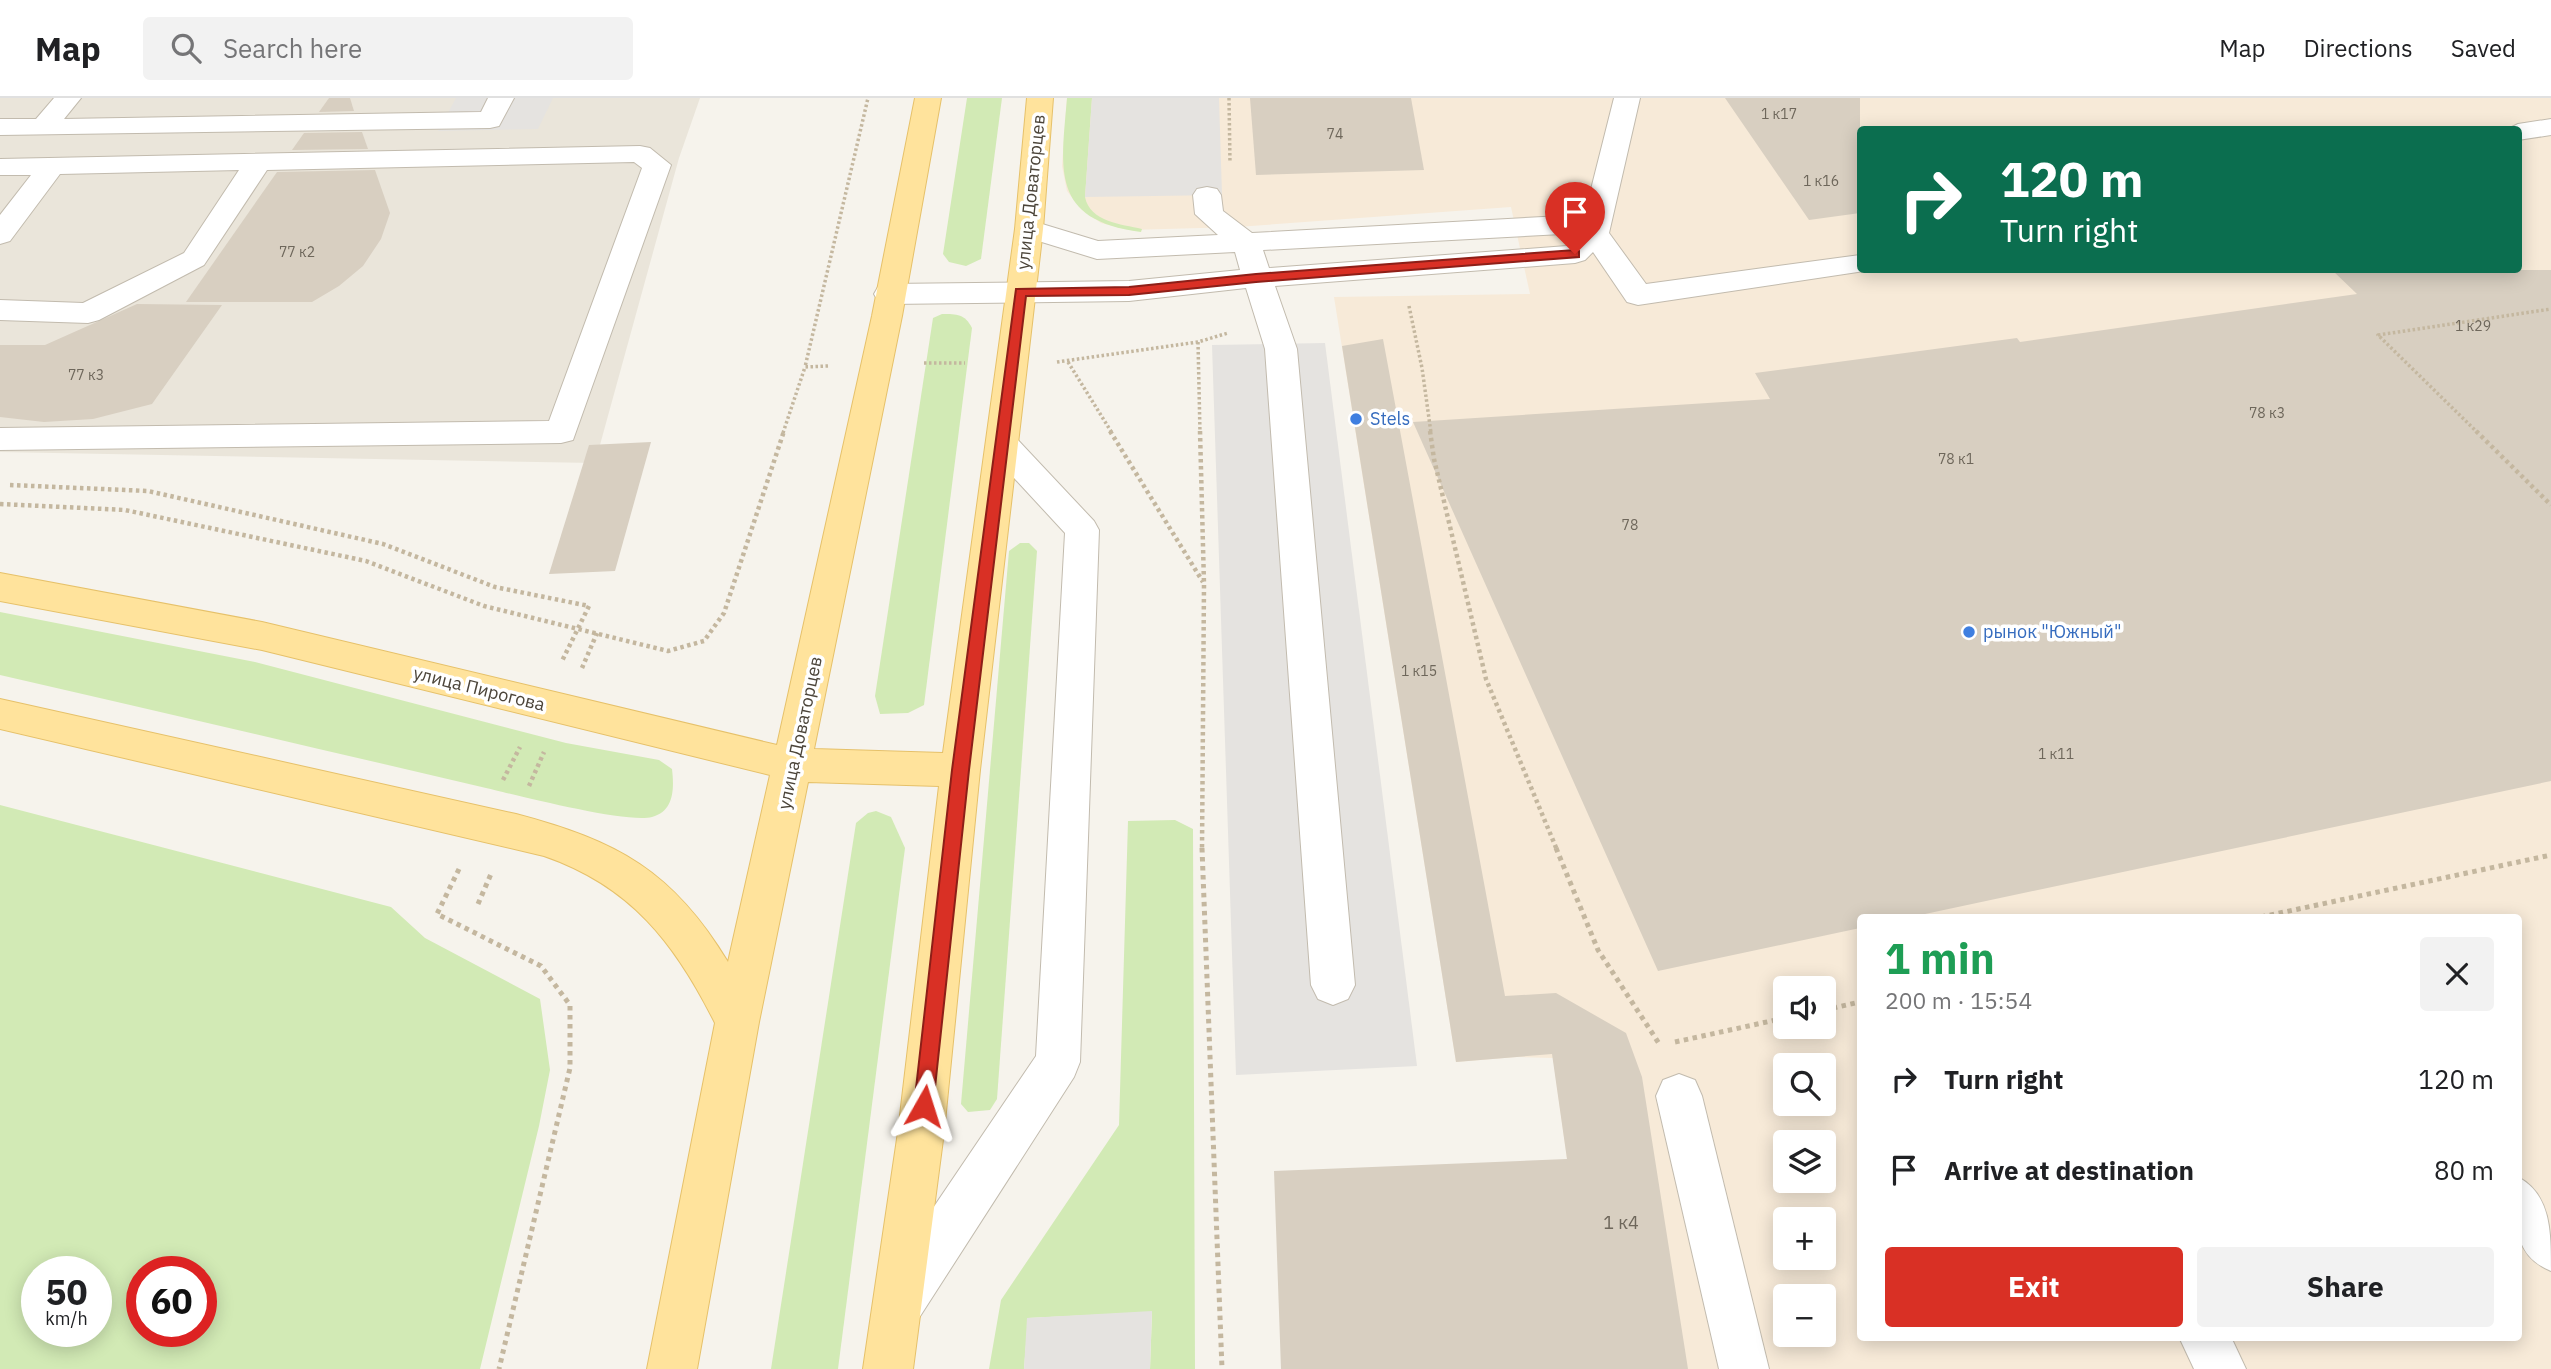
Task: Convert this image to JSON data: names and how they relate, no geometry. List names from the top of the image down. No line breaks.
{"streets":{"main road":["улица Доваторцев","улица Пирогова"]},"crossings":[["улица Доваторцев","улица Пирогова"]],"places":["Stels","рынок \"Южный\""],"house_numbers":["1 к17","74","1 к16","77 к2","1 к29","77 к3","78 к3","78 к1","78","1 к15","1 к11","1 к4"],"page":{"header":"Map","search":"Search here","nav":["Map","Directions","Saved"],"turn":["120 m","Turn right"],"heading":["1 min","200 m · 15:54"],"map_buttons":["+","−"],"list":[{"name":"Turn right","value":"120 m"},{"name":"Arrive at destination","value":"80 m"}],"buttons":["Exit","Share"],"speed":"50 km/h","limit":"60"}}
